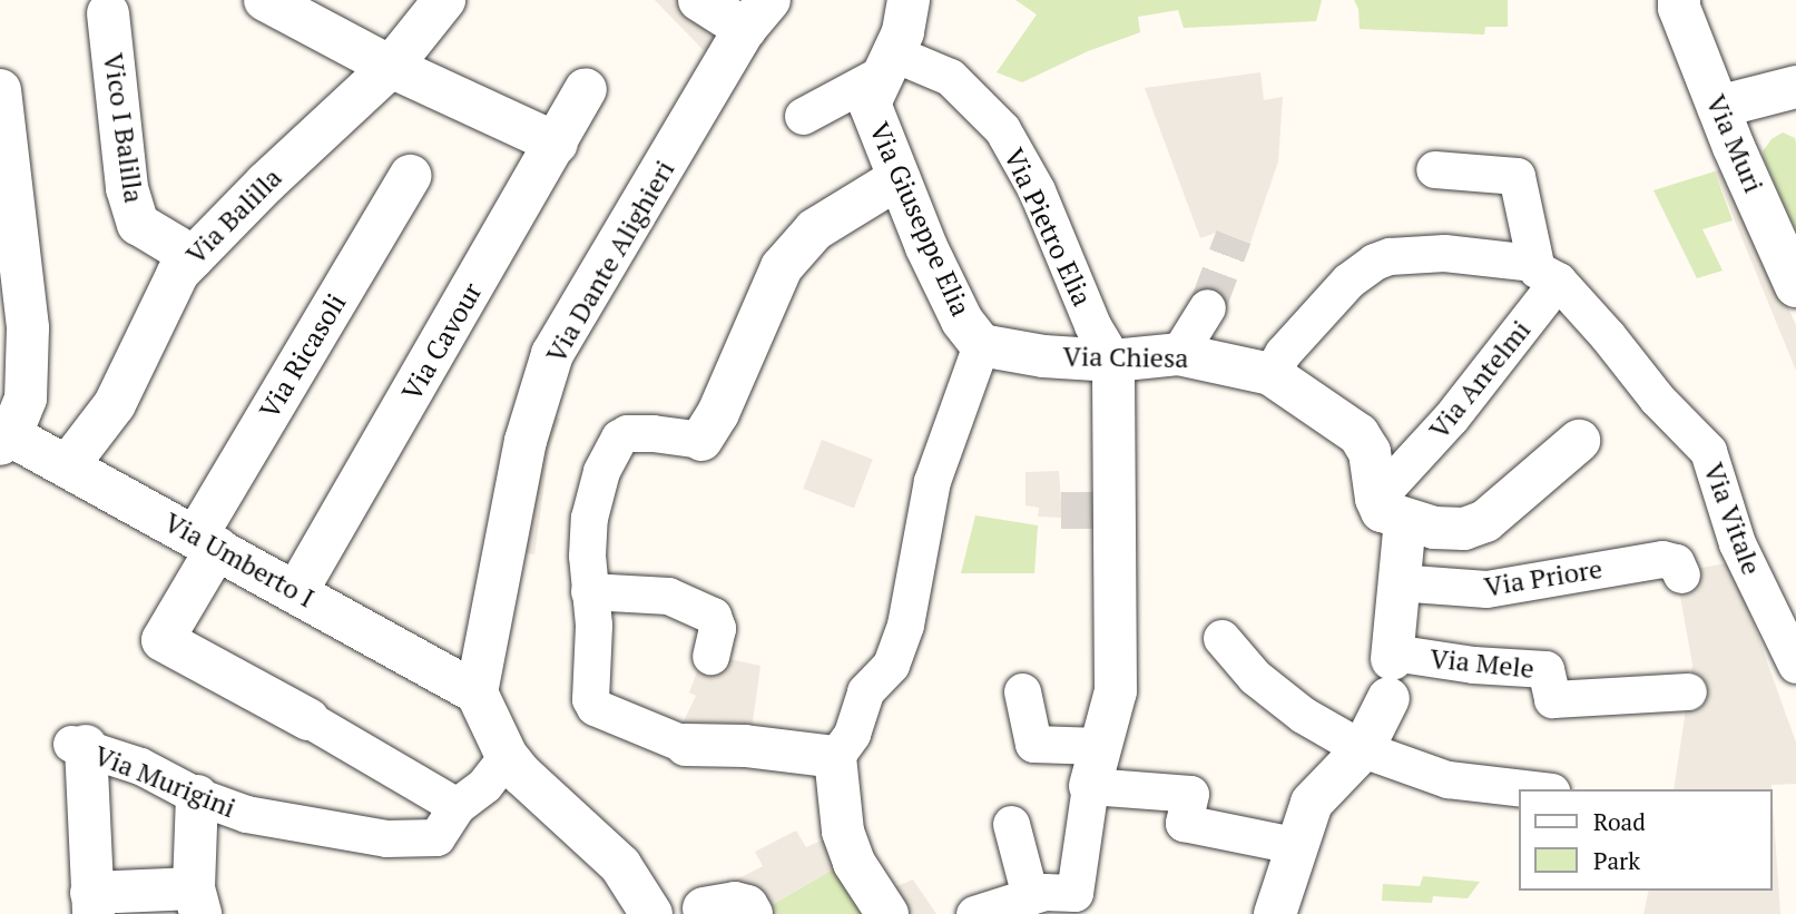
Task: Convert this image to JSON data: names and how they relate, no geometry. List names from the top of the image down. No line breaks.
{"streets":{"street":["Vico I Balilla","Via Muri","Via Balilla","Via Giuseppe Elia","Via Pietro Elia","Via Dante Alighieri","Via Cavour","Via Ricasoli","Via Chiesa","Via Antelmi","Via Vitale","Via Umberto I","Via Priore","Via Mele","Via Murigini"]},"crossings":[["Vico I Balilla","Via Balilla"],["Via Balilla","Via Umberto I"],["Via Giuseppe Elia","Via Pietro Elia"],["Via Giuseppe Elia","Via Chiesa"],["Via Pietro Elia","Via Chiesa"],["Via Dante Alighieri","Via Umberto I"],["Via Cavour","Via Umberto I"],["Via Ricasoli","Via Umberto I"],["Via Chiesa","Via Mele"],["Via Antelmi","Via Vitale"],["Via Antelmi","Via Mele"],["Via Priore","Via Mele"]],"legend":["Road","Park"]}
